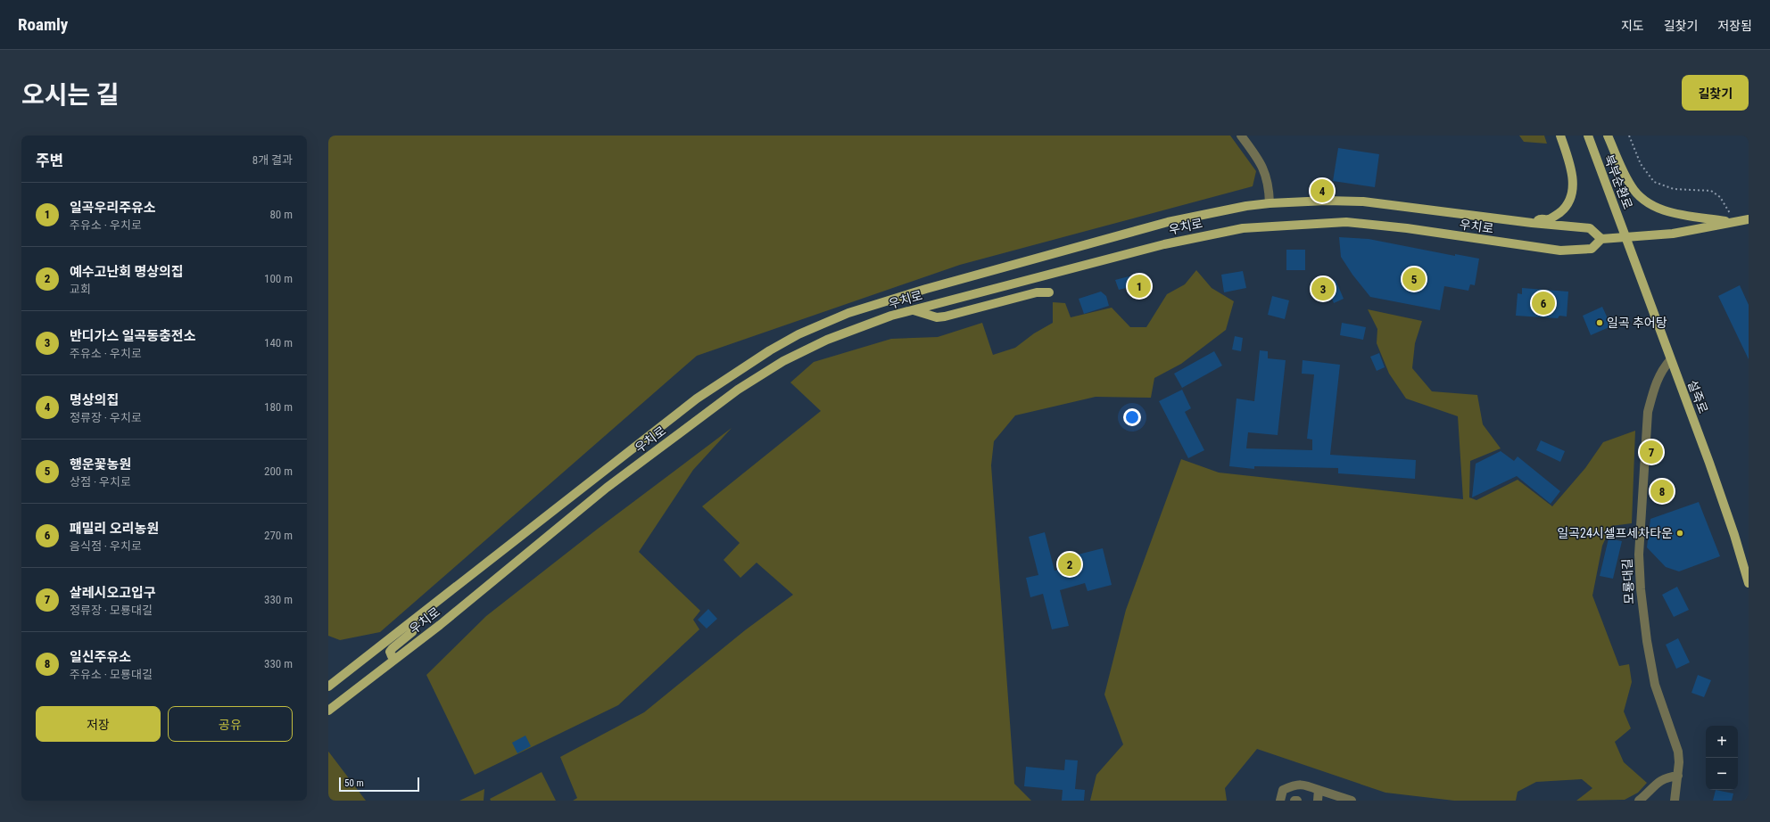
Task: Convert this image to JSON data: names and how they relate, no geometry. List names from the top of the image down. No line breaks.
{"streets":{"main road":["북부순환로","우치로","설죽로"],"street":["모룡대길"]},"crossings":[["북부순환로","설죽로"],["설죽로","모룡대길"]],"places":["일곡 추어탕","일곡24시셀프세차타운"],"scale_bar":"50 m","page":{"header":"Roamly","nav":["지도","길찾기","저장됨"],"title":"오시는 길","buttons":["길찾기",["저장","공유"]],"heading":["주변","8개 결과"],"pins":["4","5","1","3","6","7","8","2"],"list":[{"mark":"1","name":"일곡우리주유소","note":"주유소 · 우치로","value":"80 m"},{"mark":"2","name":"예수고난회 명상의집","note":"교회","value":"100 m"},{"mark":"3","name":"반디가스 일곡동충전소","note":"주유소 · 우치로","value":"140 m"},{"mark":"4","name":"명상의집","note":"정류장 · 우치로","value":"180 m"},{"mark":"5","name":"행운꽃농원","note":"상점 · 우치로","value":"200 m"},{"mark":"6","name":"패밀리 오리농원","note":"음식점 · 우치로","value":"270 m"},{"mark":"7","name":"살레시오고입구","note":"정류장 · 모룡대길","value":"330 m"},{"mark":"8","name":"일신주유소","note":"주유소 · 모룡대길","value":"330 m"}],"map_buttons":["+","−"],"scale":"50 m"}}
